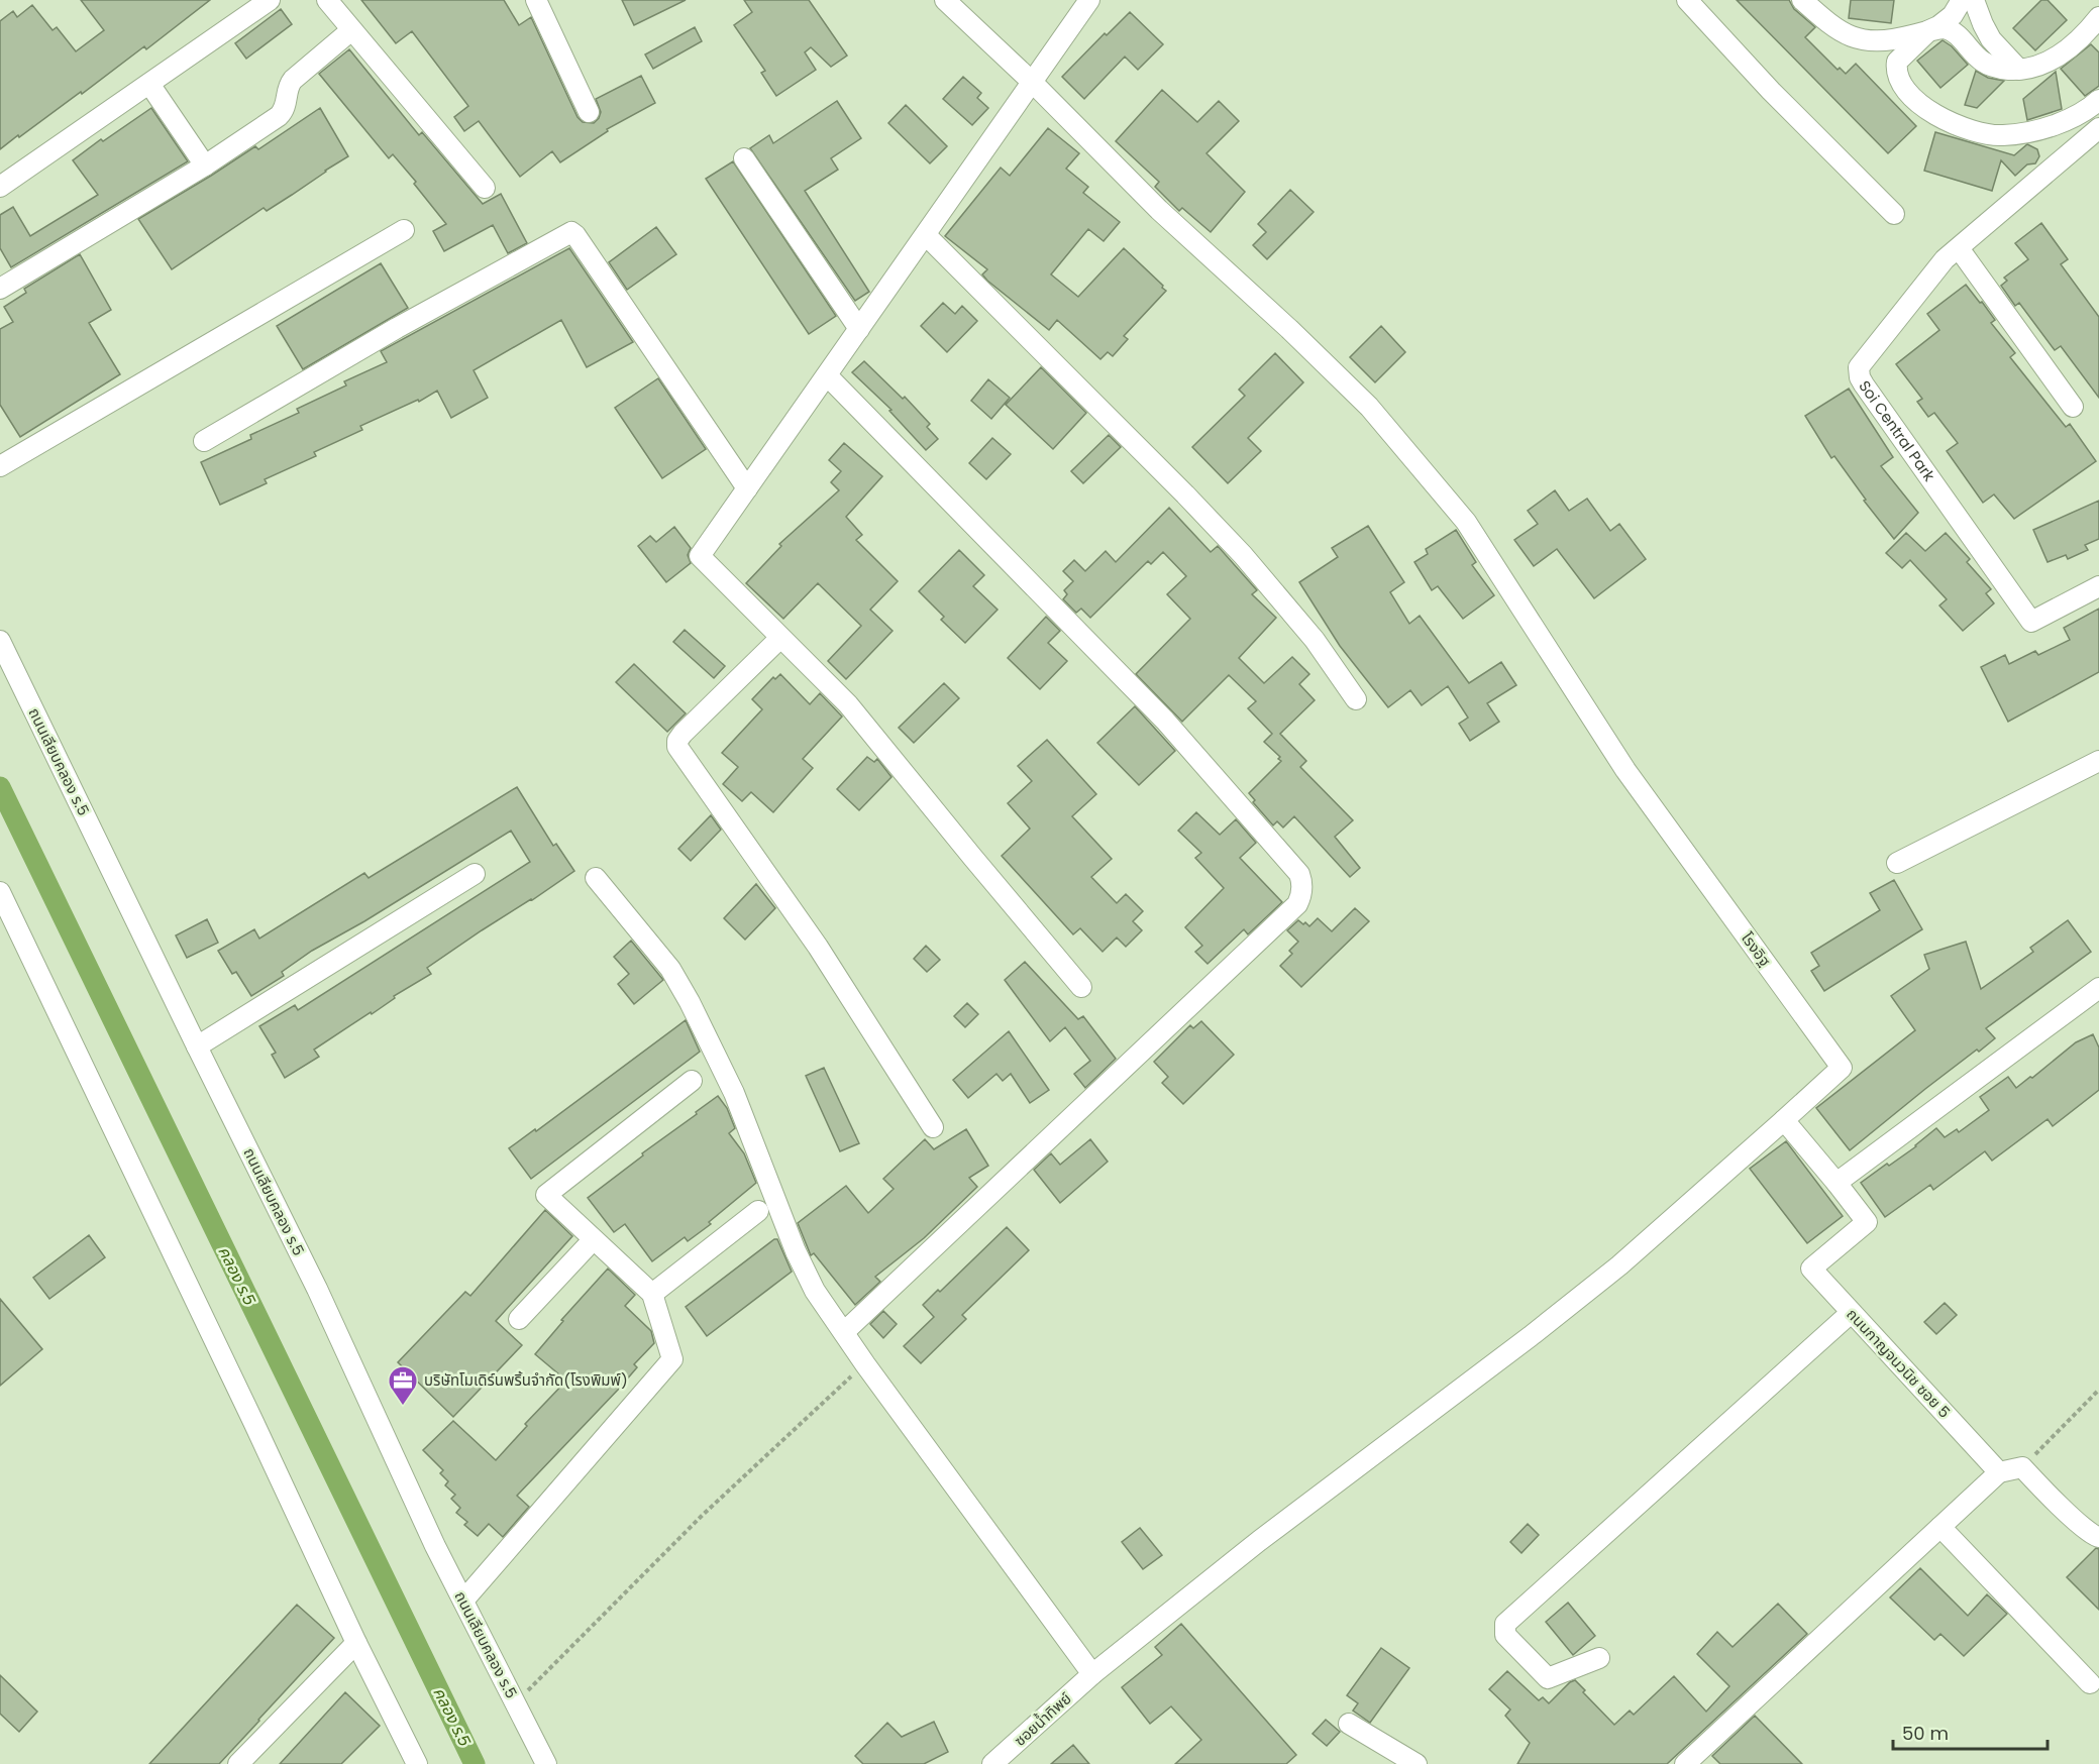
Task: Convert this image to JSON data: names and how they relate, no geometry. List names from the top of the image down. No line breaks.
{"streets":{"street":["Soi Central Park","ถนนเลียบคลอง ร.5","โรงอิฐ","ถนนกาญจนวนิช ซอย 5","ซอยน้ำทิพย์"]},"crossings":[["โรงอิฐ","ซอยน้ำทิพย์"]],"water":["คลอง ร.5"],"places":{"office":["บริษัทโมเดิร์นพริ้นจำกัด(โรงพิมพ์)"]},"scale_bar":"50 m"}
